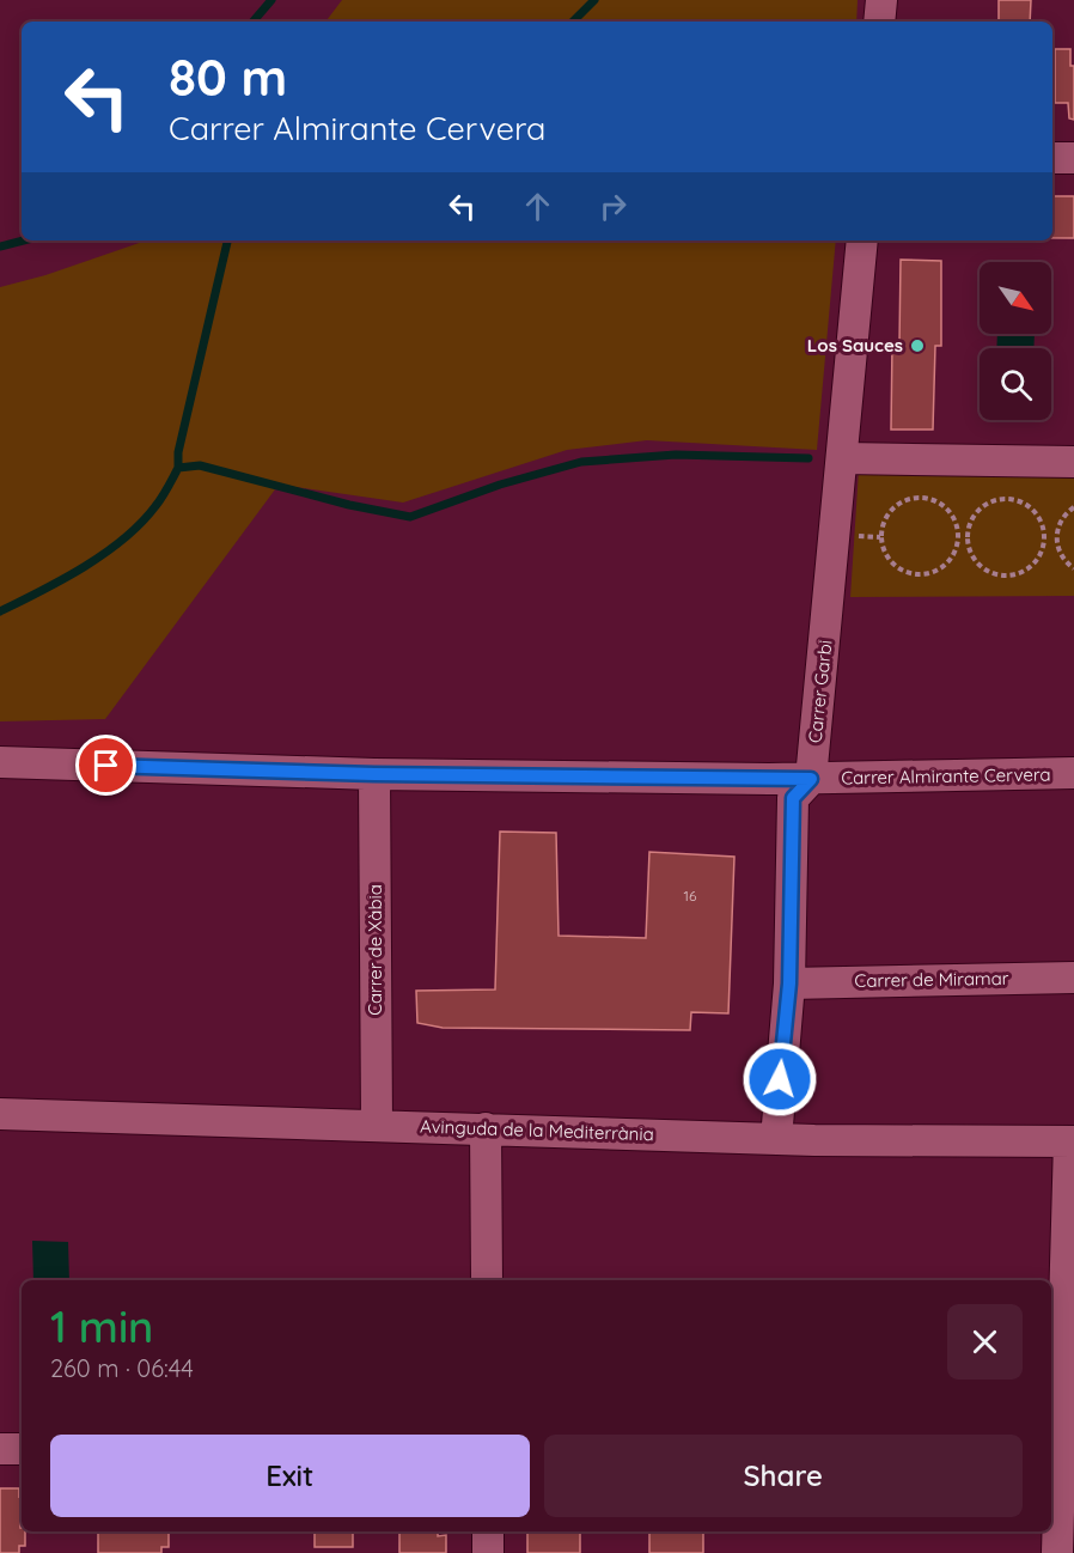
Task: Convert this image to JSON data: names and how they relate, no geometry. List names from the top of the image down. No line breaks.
{"streets":{"street":["Carrer Garbi","Carrer Almirante Cervera","Carrer de Xàbia","Carrer de Miramar","Avinguda de la Mediterrània"]},"crossings":[["Carrer Garbi","Carrer Almirante Cervera"],["Carrer Garbi","Carrer de Miramar"],["Carrer Garbi","Avinguda de la Mediterrània"],["Carrer Almirante Cervera","Carrer de Xàbia"],["Carrer de Xàbia","Avinguda de la Mediterrània"]],"places":["Los Sauces"],"house_numbers":["16"],"north":"bottom right","page":{"turn":["80 m","Carrer Almirante Cervera"],"heading":["1 min","260 m · 06:44"],"buttons":["Exit","Share"]}}
